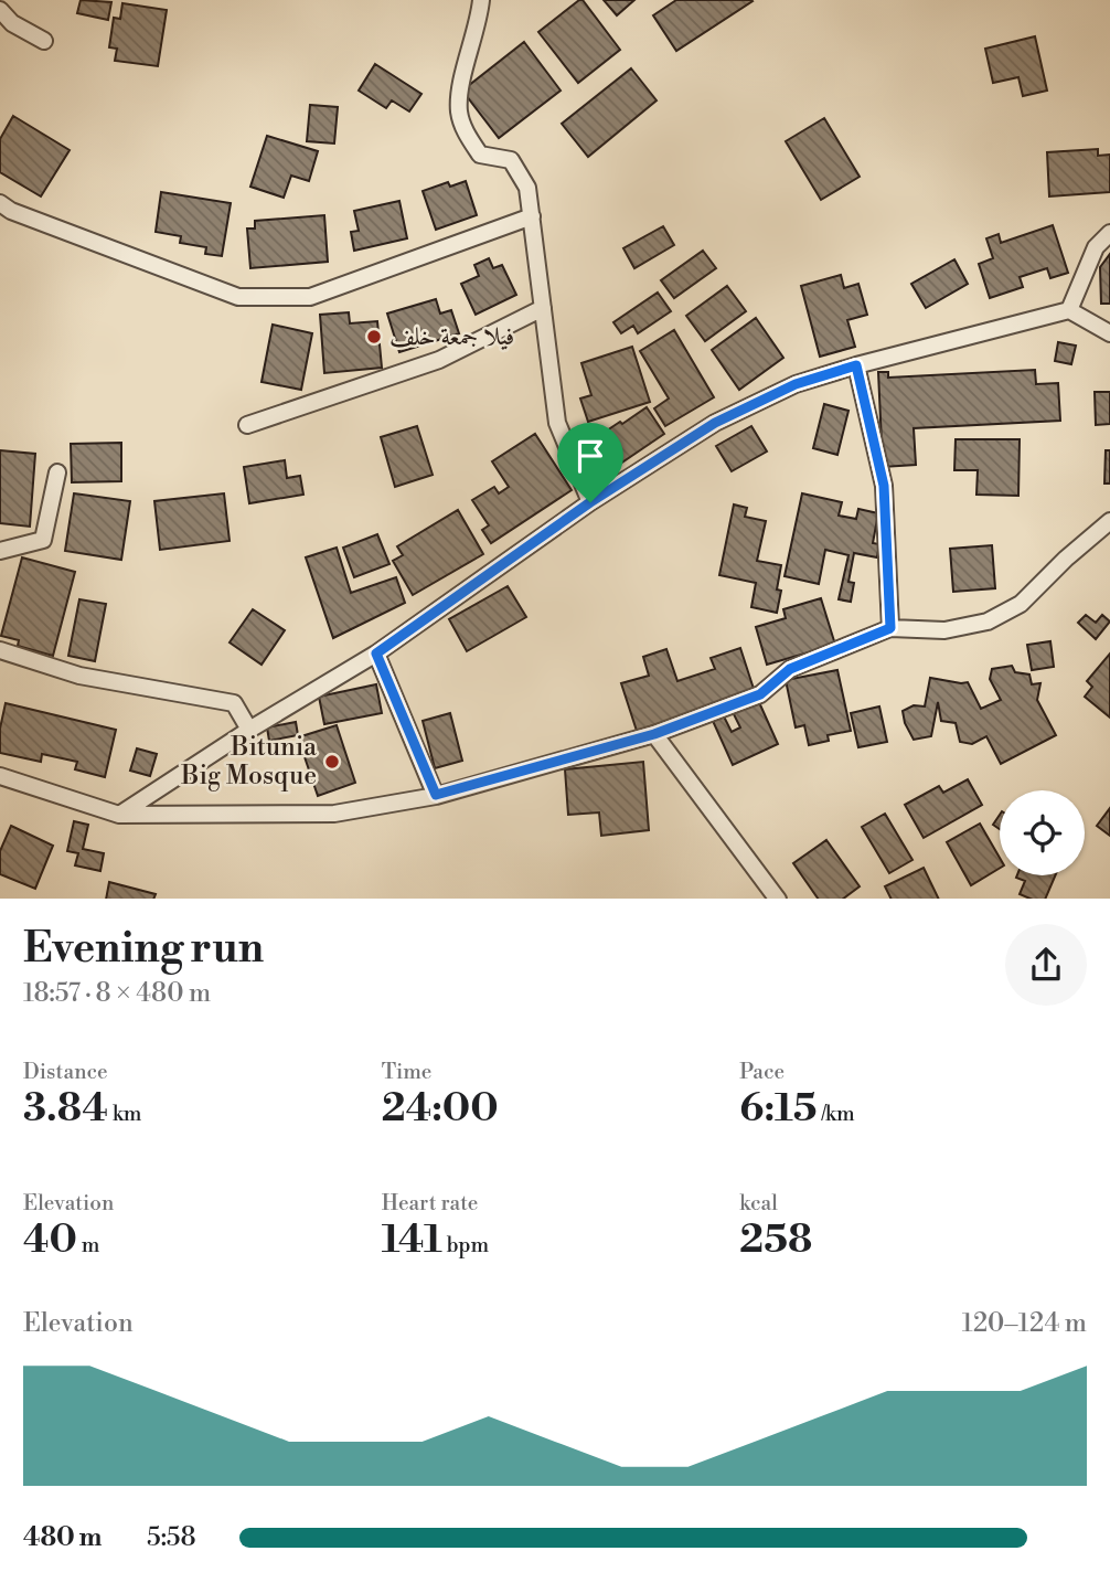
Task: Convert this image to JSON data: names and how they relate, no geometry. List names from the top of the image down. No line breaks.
{"places":["فيلا جمعة خلف","Bitunia Big Mosque"],"page":{"heading":["Evening run","18:57 · 8 × 480 m"],"stats":[["Distance","3.84 km"],["Time","24:00"],["Pace","6:15 /km"],["Elevation","40 m"],["Heart rate","141 bpm"],["kcal","258"]],"chart":["Elevation","120–124 m"],"list":[{"name":"480 m","note":"5:58"}]}}
